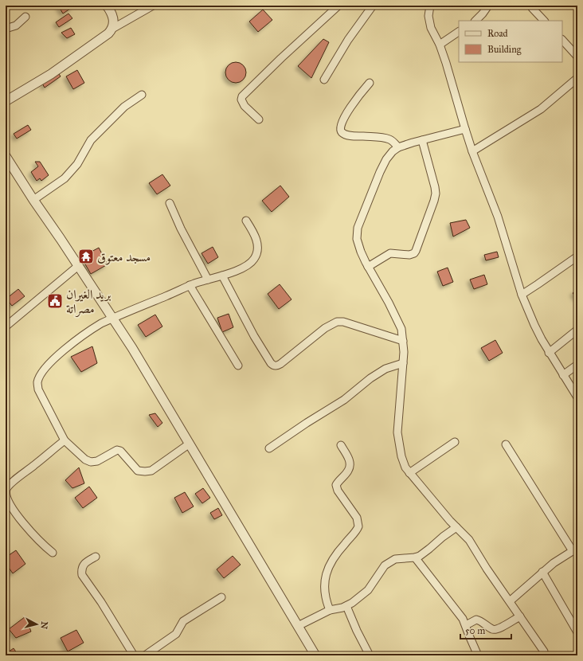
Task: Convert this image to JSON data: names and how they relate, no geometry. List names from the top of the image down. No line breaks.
{"places":{"temple":["مسجد معتوق"],"public building":["بريد الغيران مصراتة"]},"legend":["Road","Building"],"scale_bar":"50 m","north":"right"}
